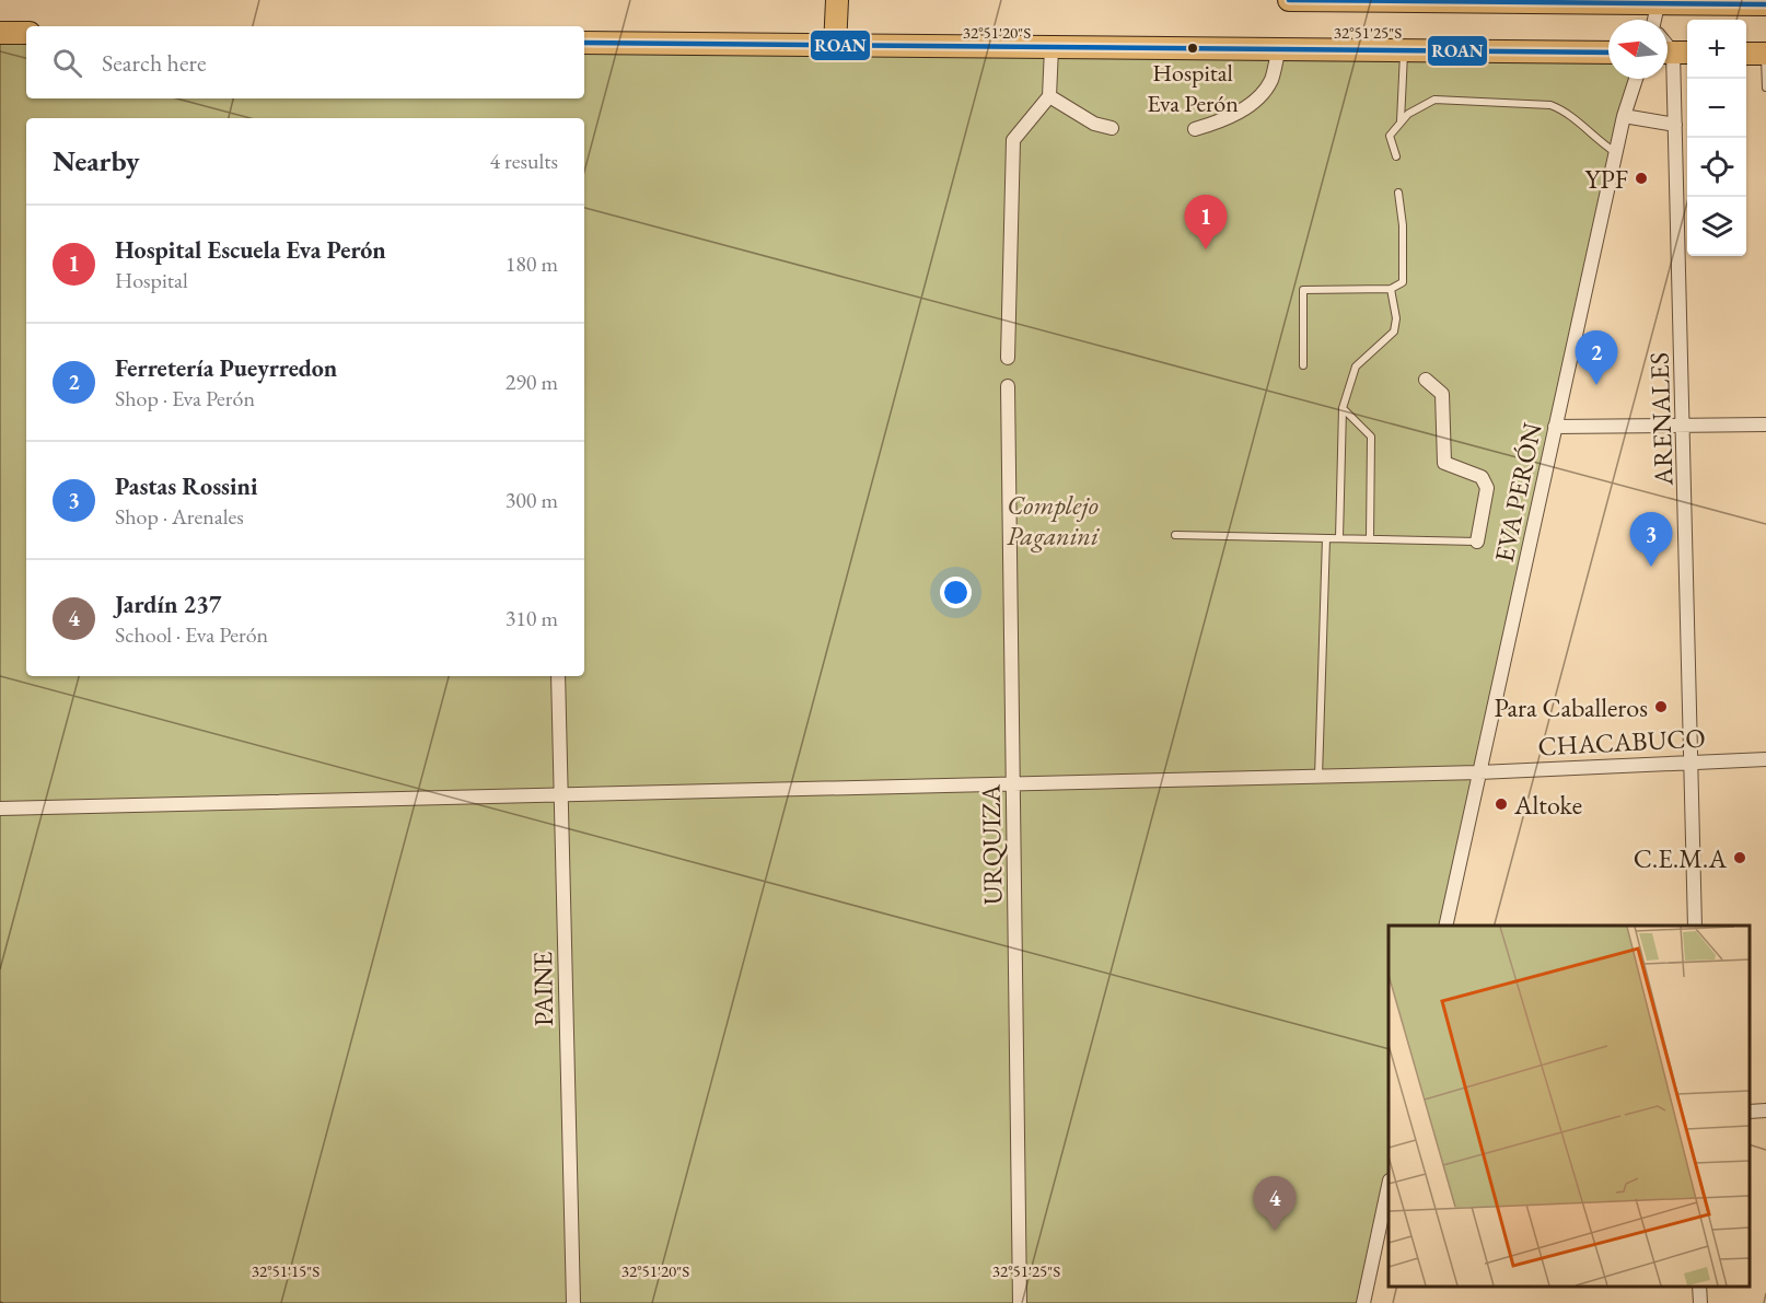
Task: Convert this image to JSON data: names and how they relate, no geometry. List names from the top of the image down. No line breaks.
{"streets":{"street":["ARENALES","EVA PERÓN","CHACABUCO","URQUIZA","PAINE"]},"crossings":[["ARENALES","CHACABUCO"],["EVA PERÓN","CHACABUCO"],["CHACABUCO","URQUIZA"],["CHACABUCO","PAINE"]],"parks":["Complejo Paganini"],"places":["Hospital Eva Perón","YPF","Para Caballeros","Altoke","C.E.M.A"],"lines":["transit line ROAN"],"north":"left","page":{"map_buttons":["+","−"],"search":"Search here","heading":["Nearby","4 results"],"pins":["1","2","3","4"],"list":[{"mark":"1","name":"Hospital Escuela Eva Perón","note":"Hospital","value":"180 m"},{"mark":"2","name":"Ferretería Pueyrredon","note":"Shop · Eva Perón","value":"290 m"},{"mark":"3","name":"Pastas Rossini","note":"Shop · Arenales","value":"300 m"},{"mark":"4","name":"Jardín 237","note":"School · Eva Perón","value":"310 m"}]},"coordinates":["32°51'20\"S","32°51'25\"S","32°51'15\"S"]}
